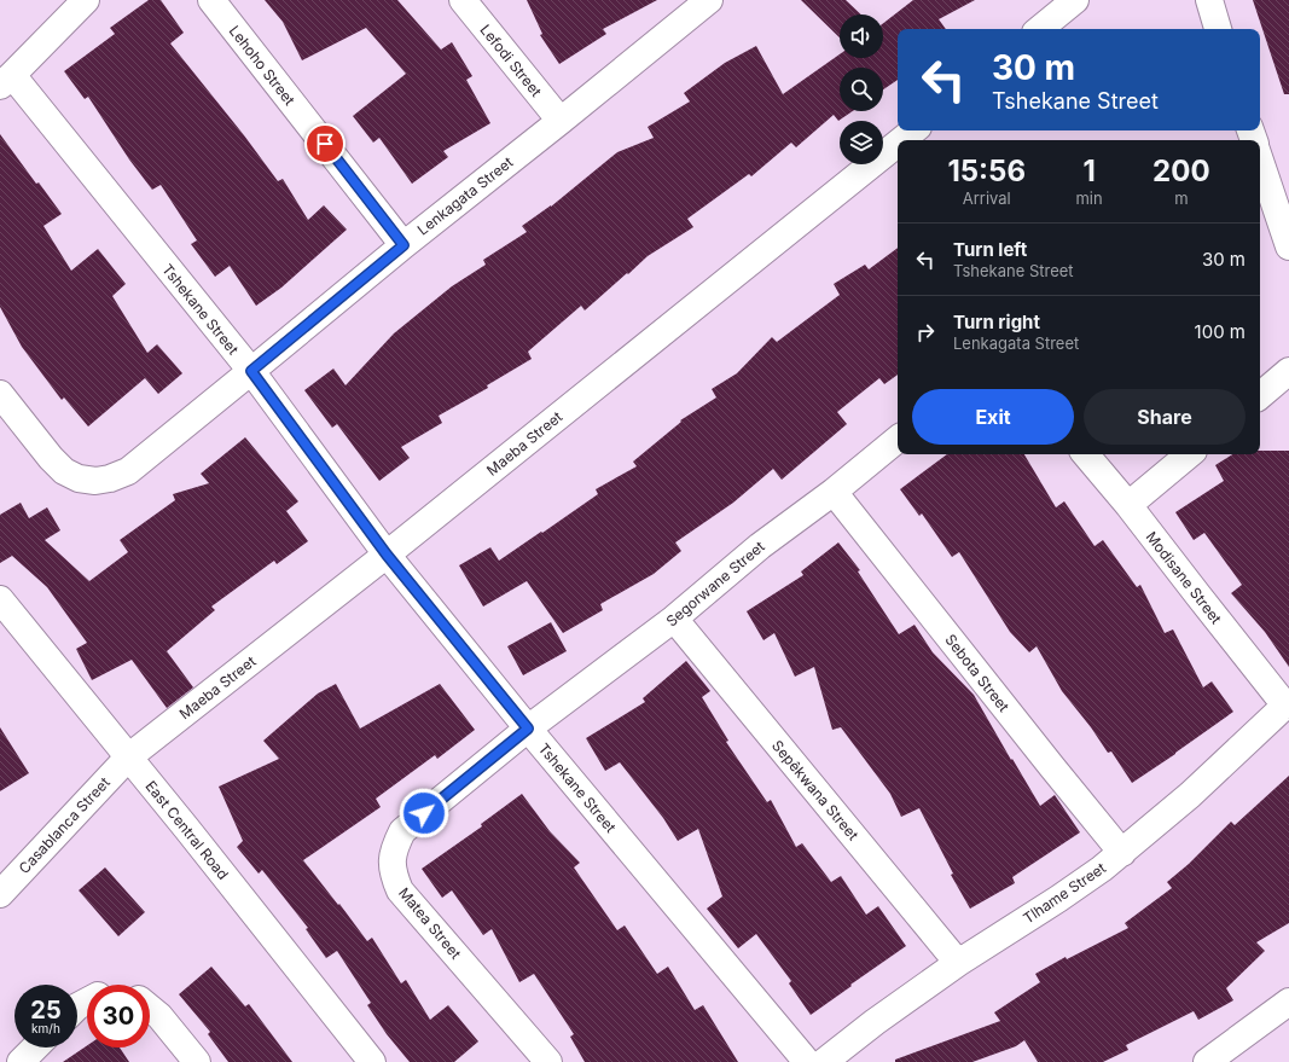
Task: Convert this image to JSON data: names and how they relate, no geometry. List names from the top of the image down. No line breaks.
{"streets":{"street":["Lefodi Street","Lehoho Street","Lenkagata Street","Tshekane Street","Maeba Street","Modisane Street","Segorwane Street","Sebota Street","Sepêkwana Street","Casablanca Street","East Central Road","Tlhame Street","Matea Street"]},"crossings":[["Lefodi Street","Lenkagata Street"],["Lehoho Street","Lenkagata Street"],["Lenkagata Street","Tshekane Street"],["Tshekane Street","Maeba Street"],["Tshekane Street","Segorwane Street"],["Tshekane Street","Matea Street"],["Maeba Street","Casablanca Street"],["Maeba Street","East Central Road"],["Modisane Street","Tlhame Street"],["Segorwane Street","Sebota Street"],["Segorwane Street","Sepêkwana Street"],["Segorwane Street","Matea Street"],["Sebota Street","Tlhame Street"],["Sepêkwana Street","Tlhame Street"],["Casablanca Street","East Central Road"]],"page":{"turn":["30 m","Tshekane Street"],"eta":["15:56","Arrival","1","min","200","m"],"list":[{"name":"Turn left","note":"Tshekane Street","value":"30 m"},{"name":"Turn right","note":"Lenkagata Street","value":"100 m"}],"buttons":["Exit","Share"],"speed":"25 km/h","limit":"30"}}
